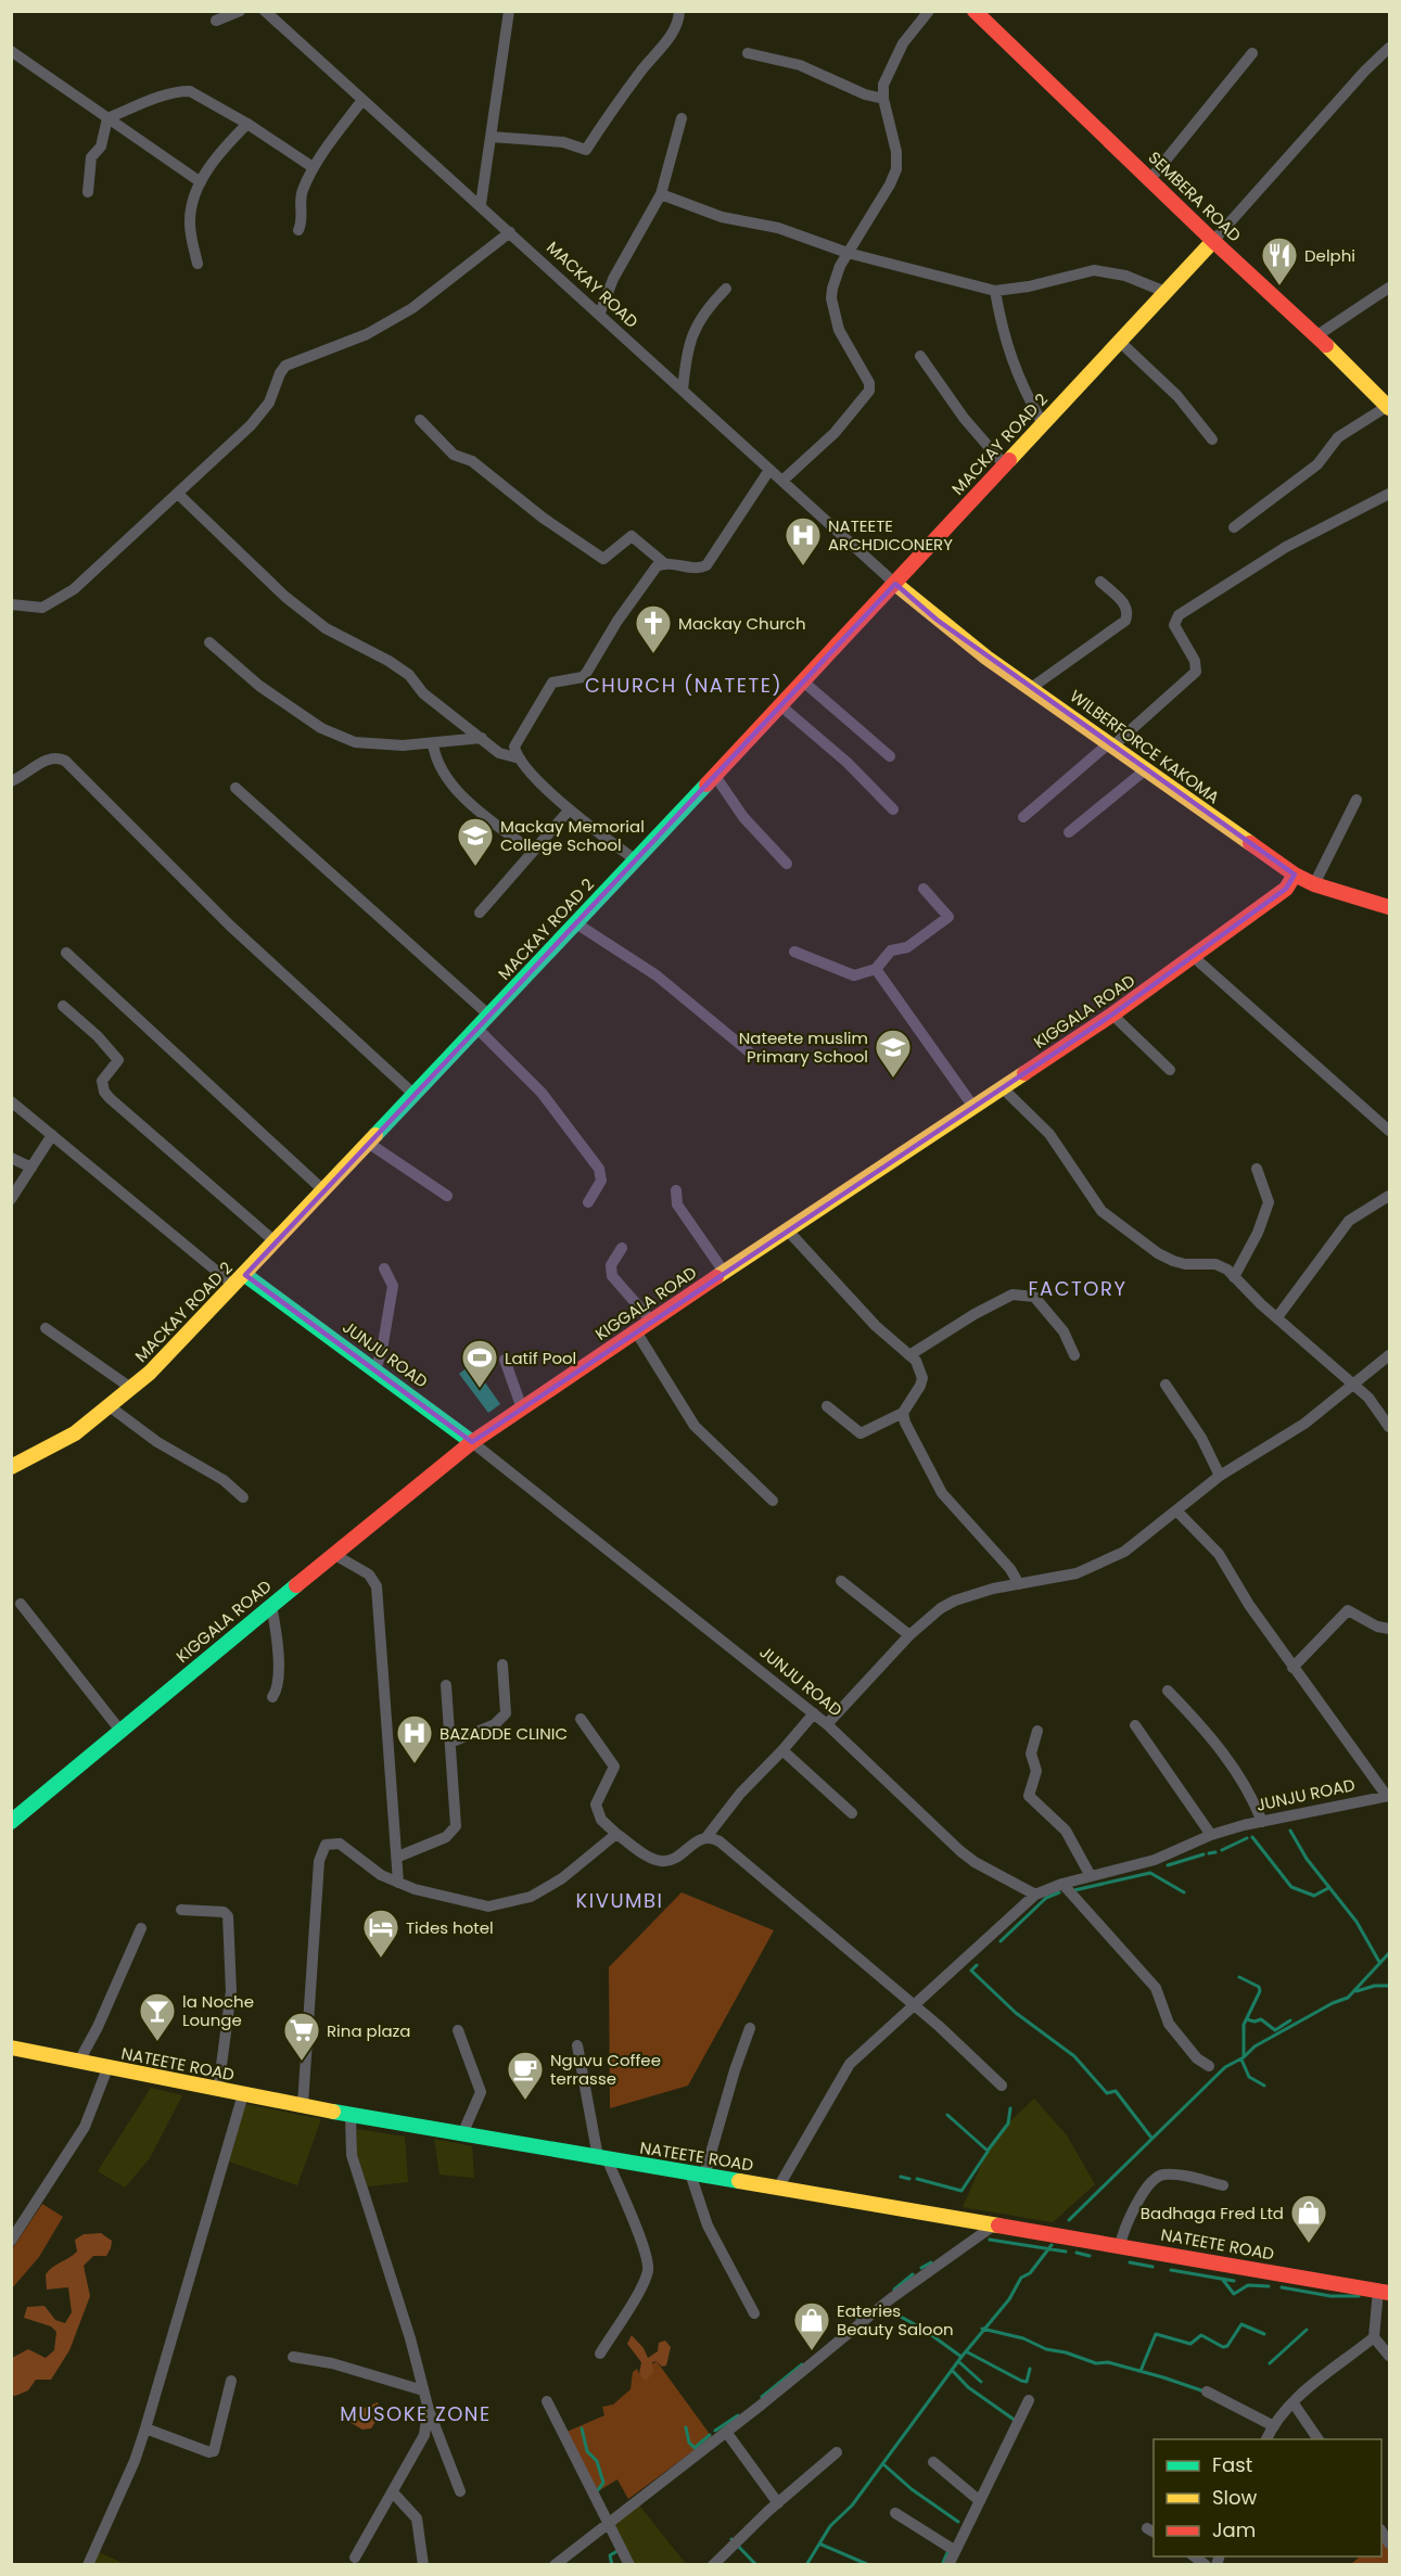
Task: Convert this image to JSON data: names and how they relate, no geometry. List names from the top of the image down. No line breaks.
{"streets":{"street":["SEMBERA ROAD","MACKAY ROAD","MACKAY ROAD 2","WILBERFORCE KAKOMA","KIGGALA ROAD","JUNJU ROAD","NATEETE ROAD"]},"crossings":[["SEMBERA ROAD","MACKAY ROAD 2"],["MACKAY ROAD","MACKAY ROAD 2"],["MACKAY ROAD","WILBERFORCE KAKOMA"],["MACKAY ROAD 2","WILBERFORCE KAKOMA"],["MACKAY ROAD 2","JUNJU ROAD"],["WILBERFORCE KAKOMA","KIGGALA ROAD"],["KIGGALA ROAD","JUNJU ROAD"]],"districts":["CHURCH (NATETE)","FACTORY","KIVUMBI","MUSOKE ZONE"],"places":{"restaurant":["Delphi"],"hospital":["NATEETE ARCHDICONERY","BAZADDE CLINIC"],"church":["Mackay Church"],"school or university":["Mackay Memorial College School","Nateete muslim Primary School"],"sports":["Latif Pool"],"hotel":["Tides hotel"],"bar":["la Noche Lounge"],"supermarket":["Rina plaza"],"cafe":["Nguvu Coffee terrasse"],"shop":["Badhaga Fred Ltd","Eateries Beauty Saloon"]},"legend":["Fast","Slow","Jam"]}
